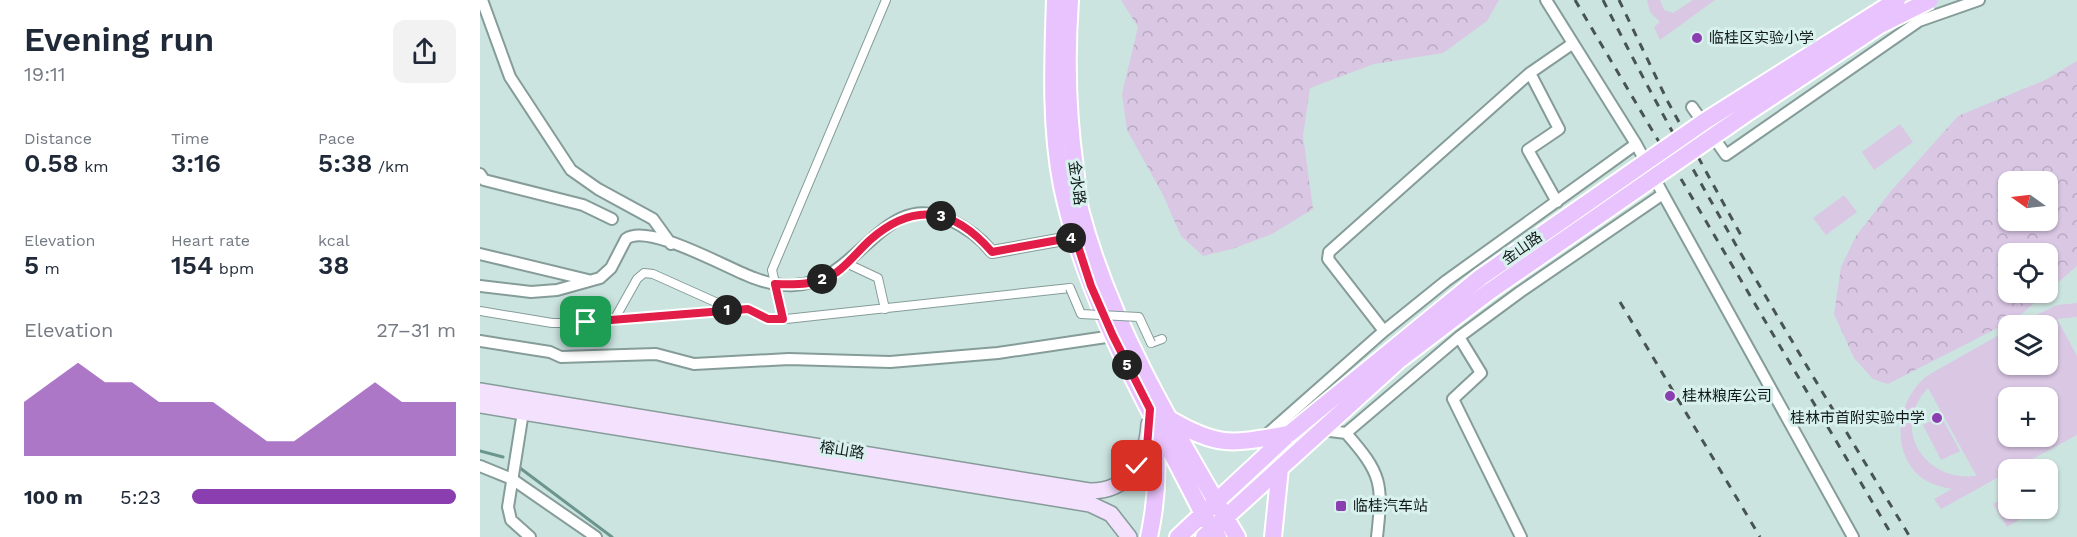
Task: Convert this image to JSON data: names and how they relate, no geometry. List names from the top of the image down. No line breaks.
{"streets":{"main road":["金水路","金山路","榕山路"]},"crossings":[["金水路","金山路"],["金水路","榕山路"]],"places":{"other":["临桂区实验小学","桂林粮库公司","桂林市首附实验中学"],"transit":["临桂汽车站"]},"north":"left","page":{"heading":["Evening run","19:11"],"stats":[["Distance","0.58 km"],["Time","3:16"],["Pace","5:38 /km"],["Elevation","5 m"],["Heart rate","154 bpm"],["kcal","38"]],"map_buttons":["+","−"],"pins":["3","4","2","1","5"],"chart":["Elevation","27–31 m"],"list":[{"name":"100 m","note":"5:23"}]}}
